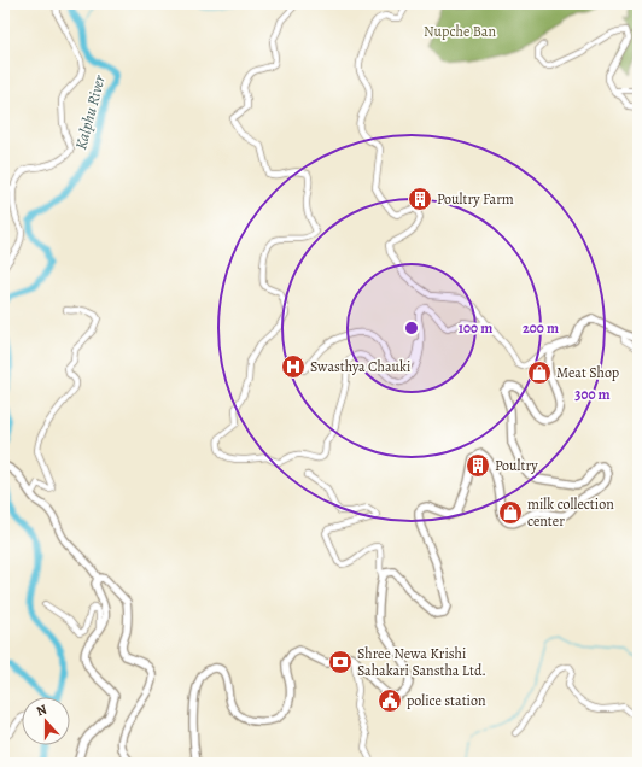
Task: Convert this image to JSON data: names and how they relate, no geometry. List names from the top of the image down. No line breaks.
{"water":["Kalphu River"],"parks":["Nupche Ban"],"places":{"building":["Poultry Farm","Poultry"],"hospital":["Swasthya Chauki"],"shop":["Meat Shop","milk collection center"],"bank":["Shree Newa Krishi Sahakari Sanstha Ltd."],"public building":["police station"]},"north":"top","rings":["100 m","200 m","300 m"]}
